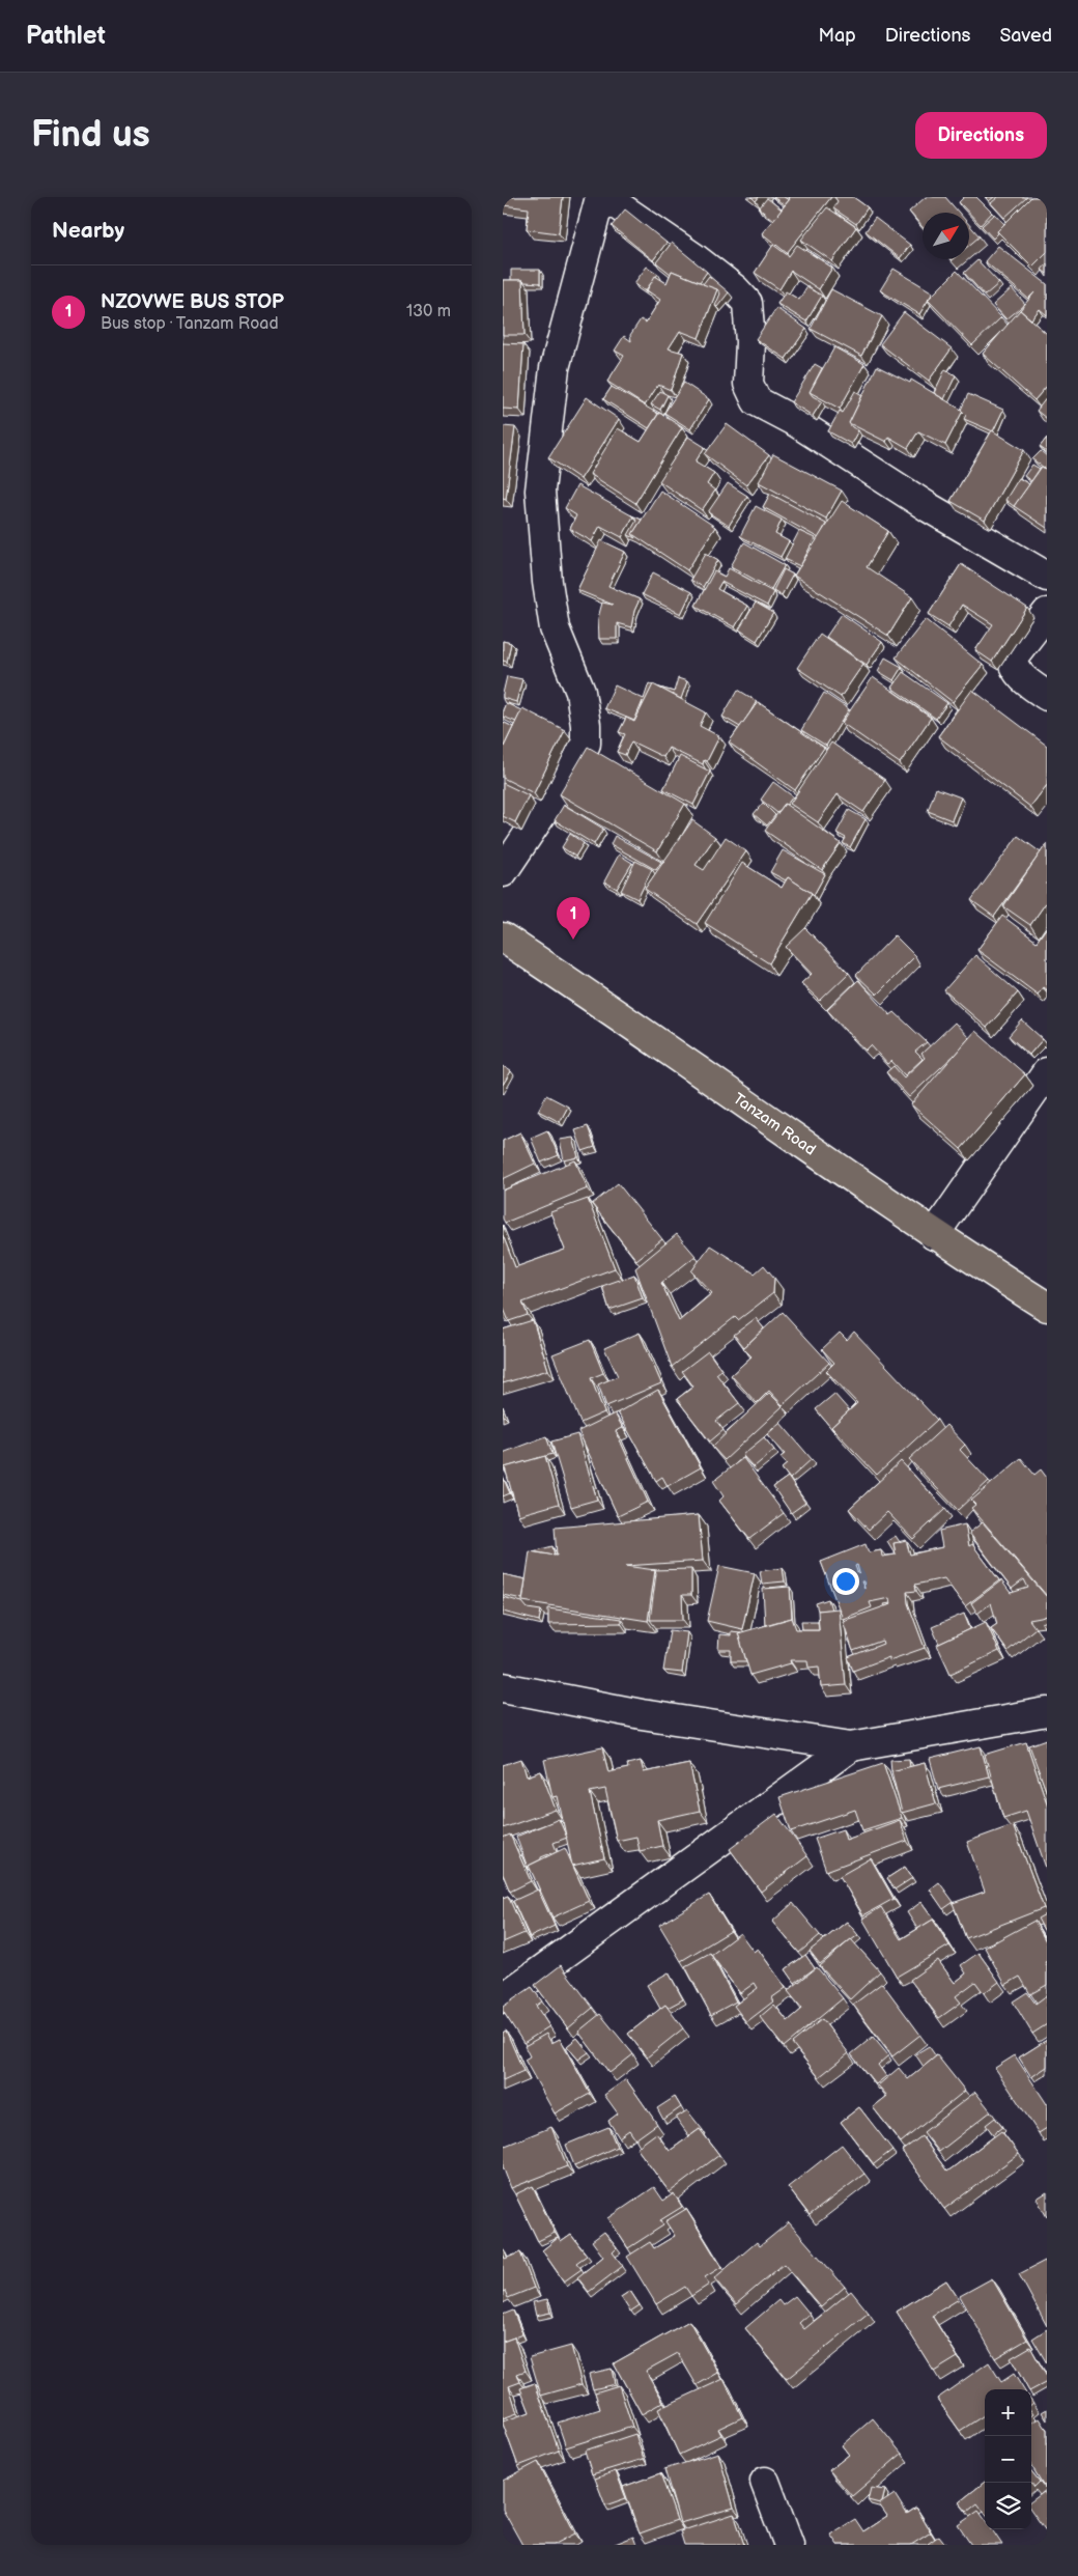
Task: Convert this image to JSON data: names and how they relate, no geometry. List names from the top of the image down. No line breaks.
{"streets":{"highway":["Tanzam Road"]},"north":"top right","page":{"header":"Pathlet","nav":["Map","Directions","Saved"],"buttons":"Directions","title":"Find us","heading":"Nearby","list":[{"mark":"1","name":"NZOVWE BUS STOP","note":"Bus stop · Tanzam Road","value":"130 m"}],"pins":"1","map_buttons":["+","−"]}}
